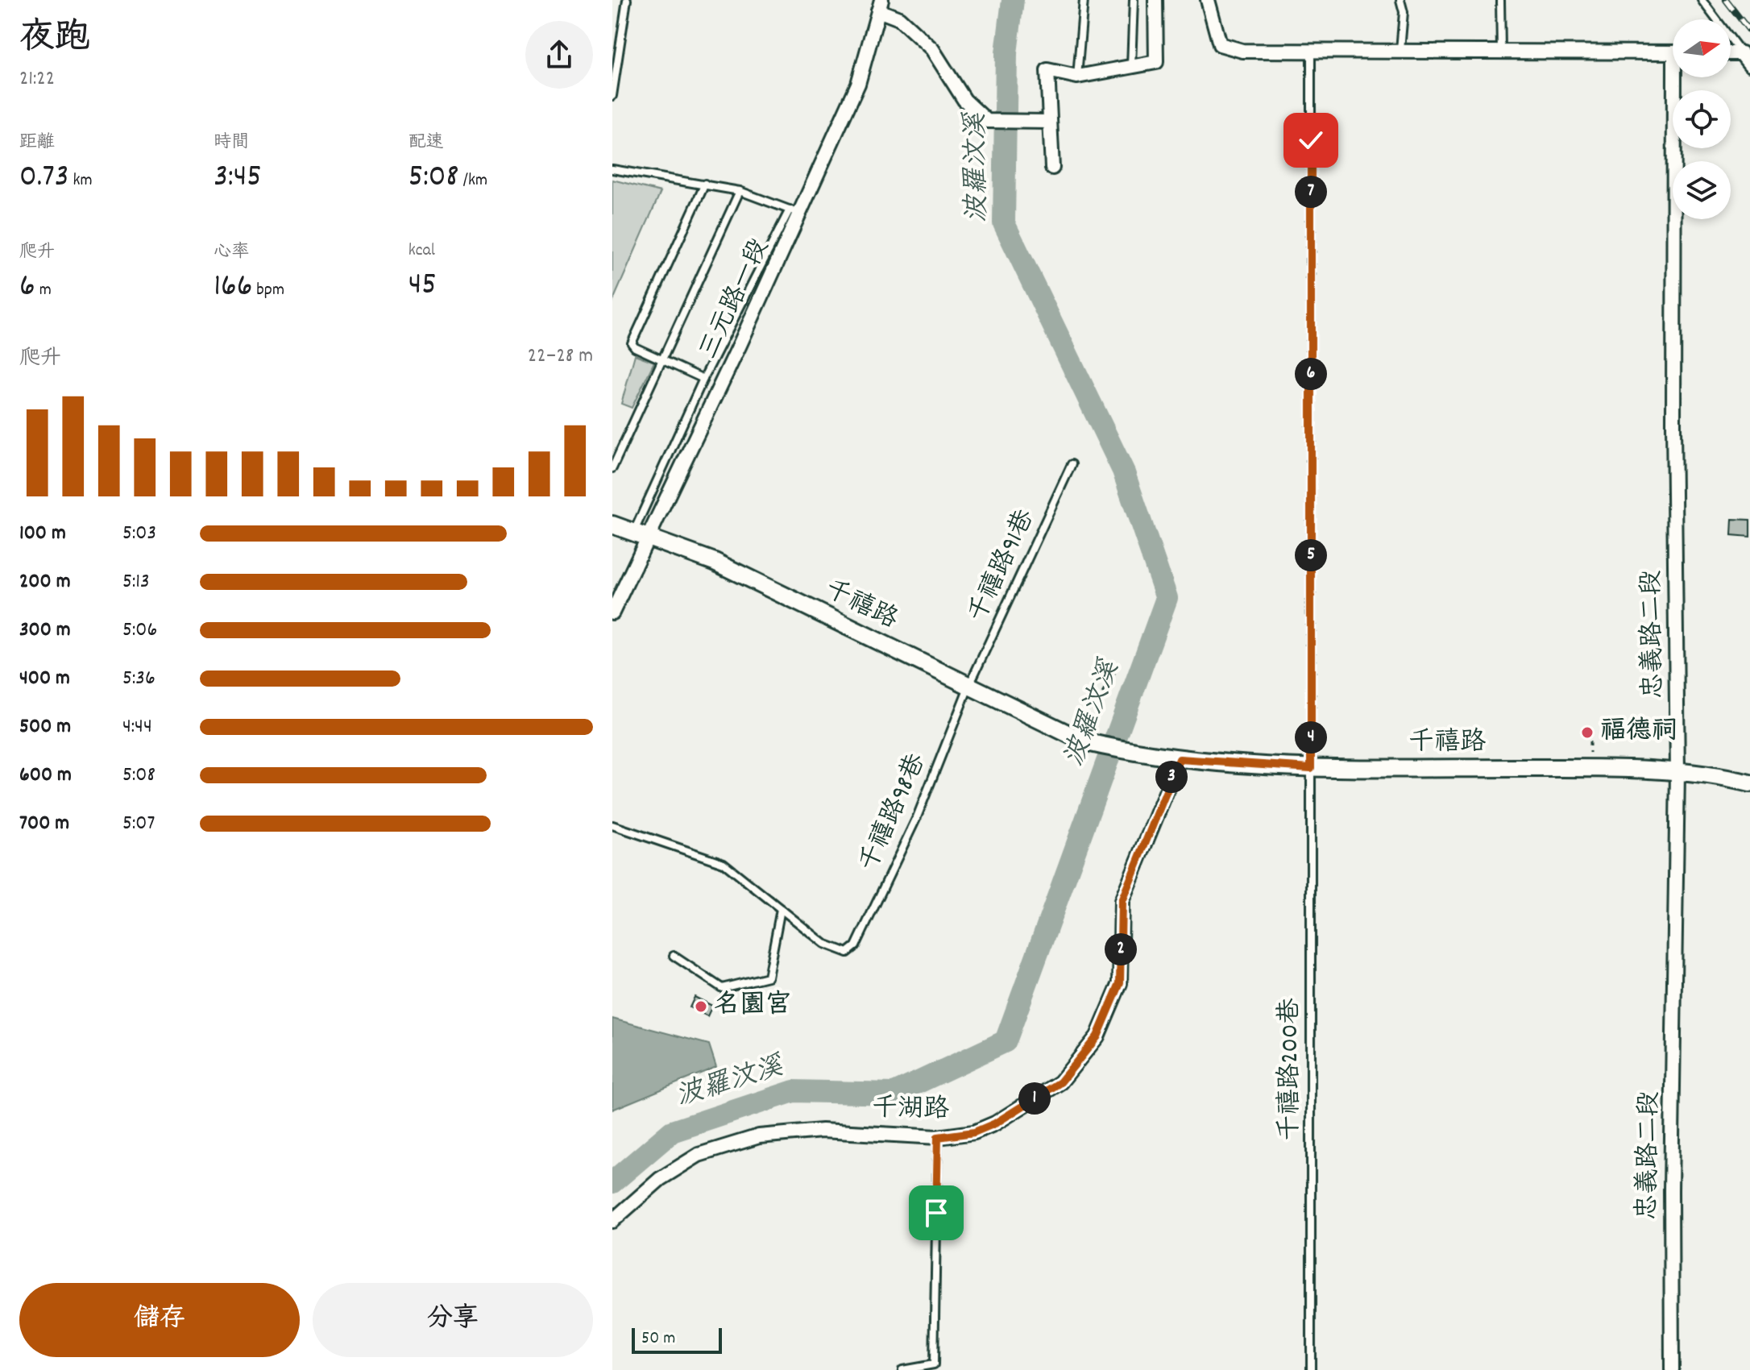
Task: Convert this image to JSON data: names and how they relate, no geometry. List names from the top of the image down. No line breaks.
{"streets":{"street":["三元路一段","千禧路","忠義路二段","千湖路"],"lane":["千禧路91巷","千禧路98巷","千禧路200巷"]},"crossings":[["三元路一段","千禧路"],["千禧路91巷","千禧路"],["千禧路91巷","千禧路98巷"],["千禧路","忠義路二段"],["千禧路","千禧路98巷"],["千禧路","千禧路200巷"],["千禧路","千湖路"]],"water":["波羅汶溪"],"places":["福德祠","名園宮"],"scale_bar":"50 m","north":"right","page":{"heading":["夜跑","21:22"],"stats":[["距離","0.73 km"],["時間","3:45"],["配速","5:08 /km"],["爬升","6 m"],["心率","166 bpm"],["kcal","45"]],"pins":["7","6","5","4","3","2","1"],"chart":["爬升","22–28 m"],"list":[{"name":"100 m","note":"5:03"},{"name":"200 m","note":"5:13"},{"name":"300 m","note":"5:06"},{"name":"400 m","note":"5:36"},{"name":"500 m","note":"4:44"},{"name":"600 m","note":"5:08"},{"name":"700 m","note":"5:07"}],"buttons":["儲存","分享"],"scale":"50 m"}}
